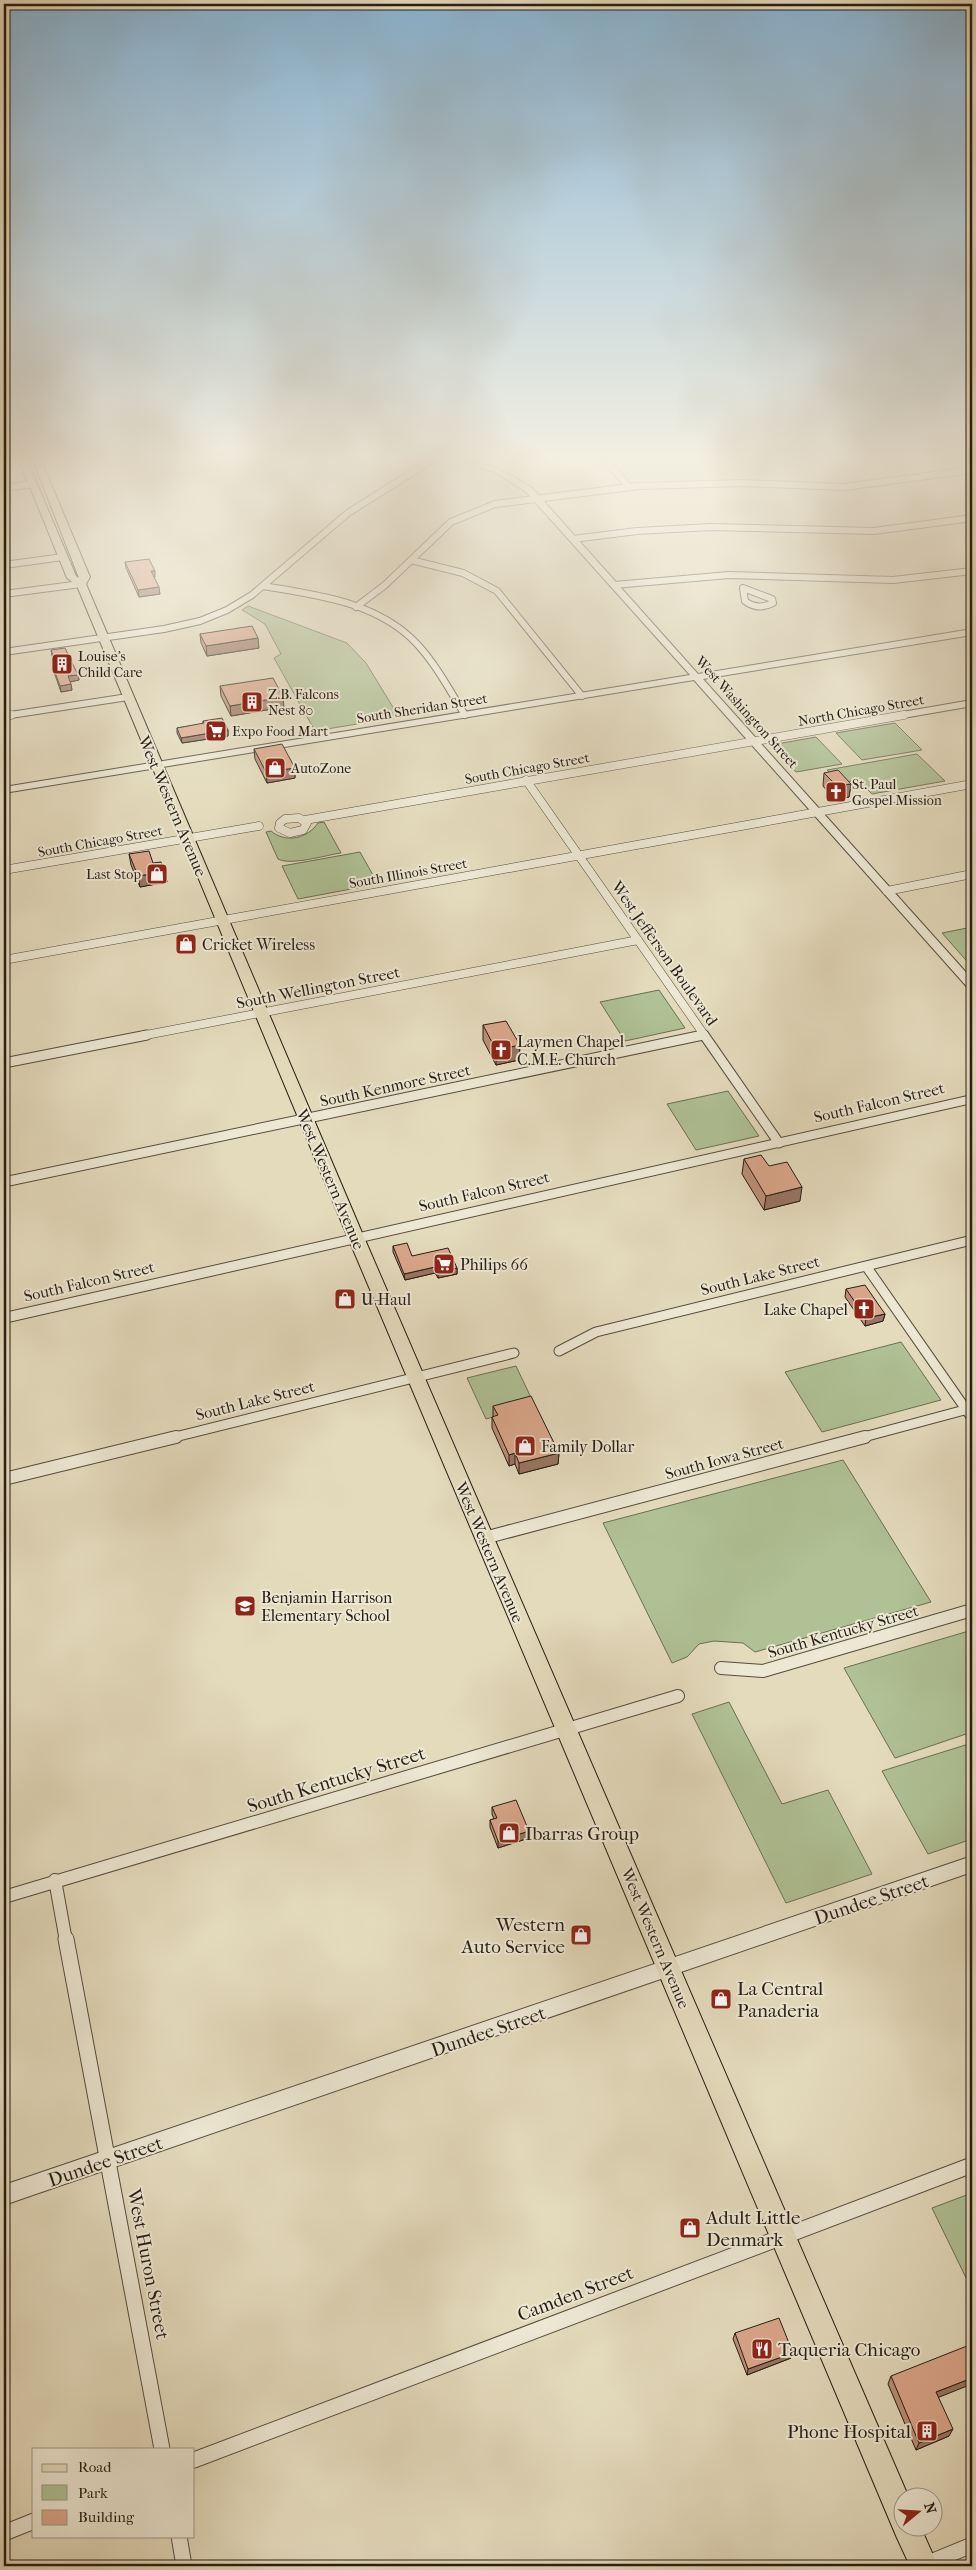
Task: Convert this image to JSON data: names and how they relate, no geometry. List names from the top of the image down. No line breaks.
{"streets":{"main road":["West Western Avenue"],"street":["South Sheridan Street","North Chicago Street","West Washington Street","South Chicago Street","South Illinois Street","West Jefferson Boulevard","South Wellington Street","South Kenmore Street","South Falcon Street","South Lake Street","South Iowa Street","South Kentucky Street","Dundee Street","West Huron Street","Camden Street"]},"crossings":[["South Sheridan Street","West Washington Street"],["South Sheridan Street","West Western Avenue"],["North Chicago Street","West Washington Street"],["North Chicago Street","South Chicago Street"],["West Washington Street","South Chicago Street"],["West Washington Street","South Illinois Street"],["South Chicago Street","West Western Avenue"],["South Chicago Street","West Jefferson Boulevard"],["West Western Avenue","South Illinois Street"],["West Western Avenue","South Wellington Street"],["West Western Avenue","South Kenmore Street"],["West Western Avenue","South Falcon Street"],["West Western Avenue","South Lake Street"],["West Western Avenue","South Iowa Street"],["West Western Avenue","South Kentucky Street"],["West Western Avenue","Dundee Street"],["West Western Avenue","Camden Street"],["South Illinois Street","West Jefferson Boulevard"],["West Jefferson Boulevard","South Wellington Street"],["West Jefferson Boulevard","South Kenmore Street"],["West Jefferson Boulevard","South Falcon Street"],["South Kentucky Street","West Huron Street"],["Dundee Street","West Huron Street"]],"places":{"building":["Louise's Child Care","Z.B. Falcons Nest 80","Phone Hospital"],"supermarket":["Expo Food Mart","Philips 66"],"shop":["AutoZone","Last Stop","Cricket Wireless","U-Haul","Family Dollar","Ibarras Group","Western Auto Service","La Central Panaderia","Adult Little Denmark"],"church":["St. Paul Gospel Mission","Laymen Chapel C.M.E. Church","Lake Chapel"],"school or university":["Benjamin Harrison Elementary School"],"restaurant":["Taqueria Chicago"]},"legend":["Road","Park","Building"],"north":"right"}
